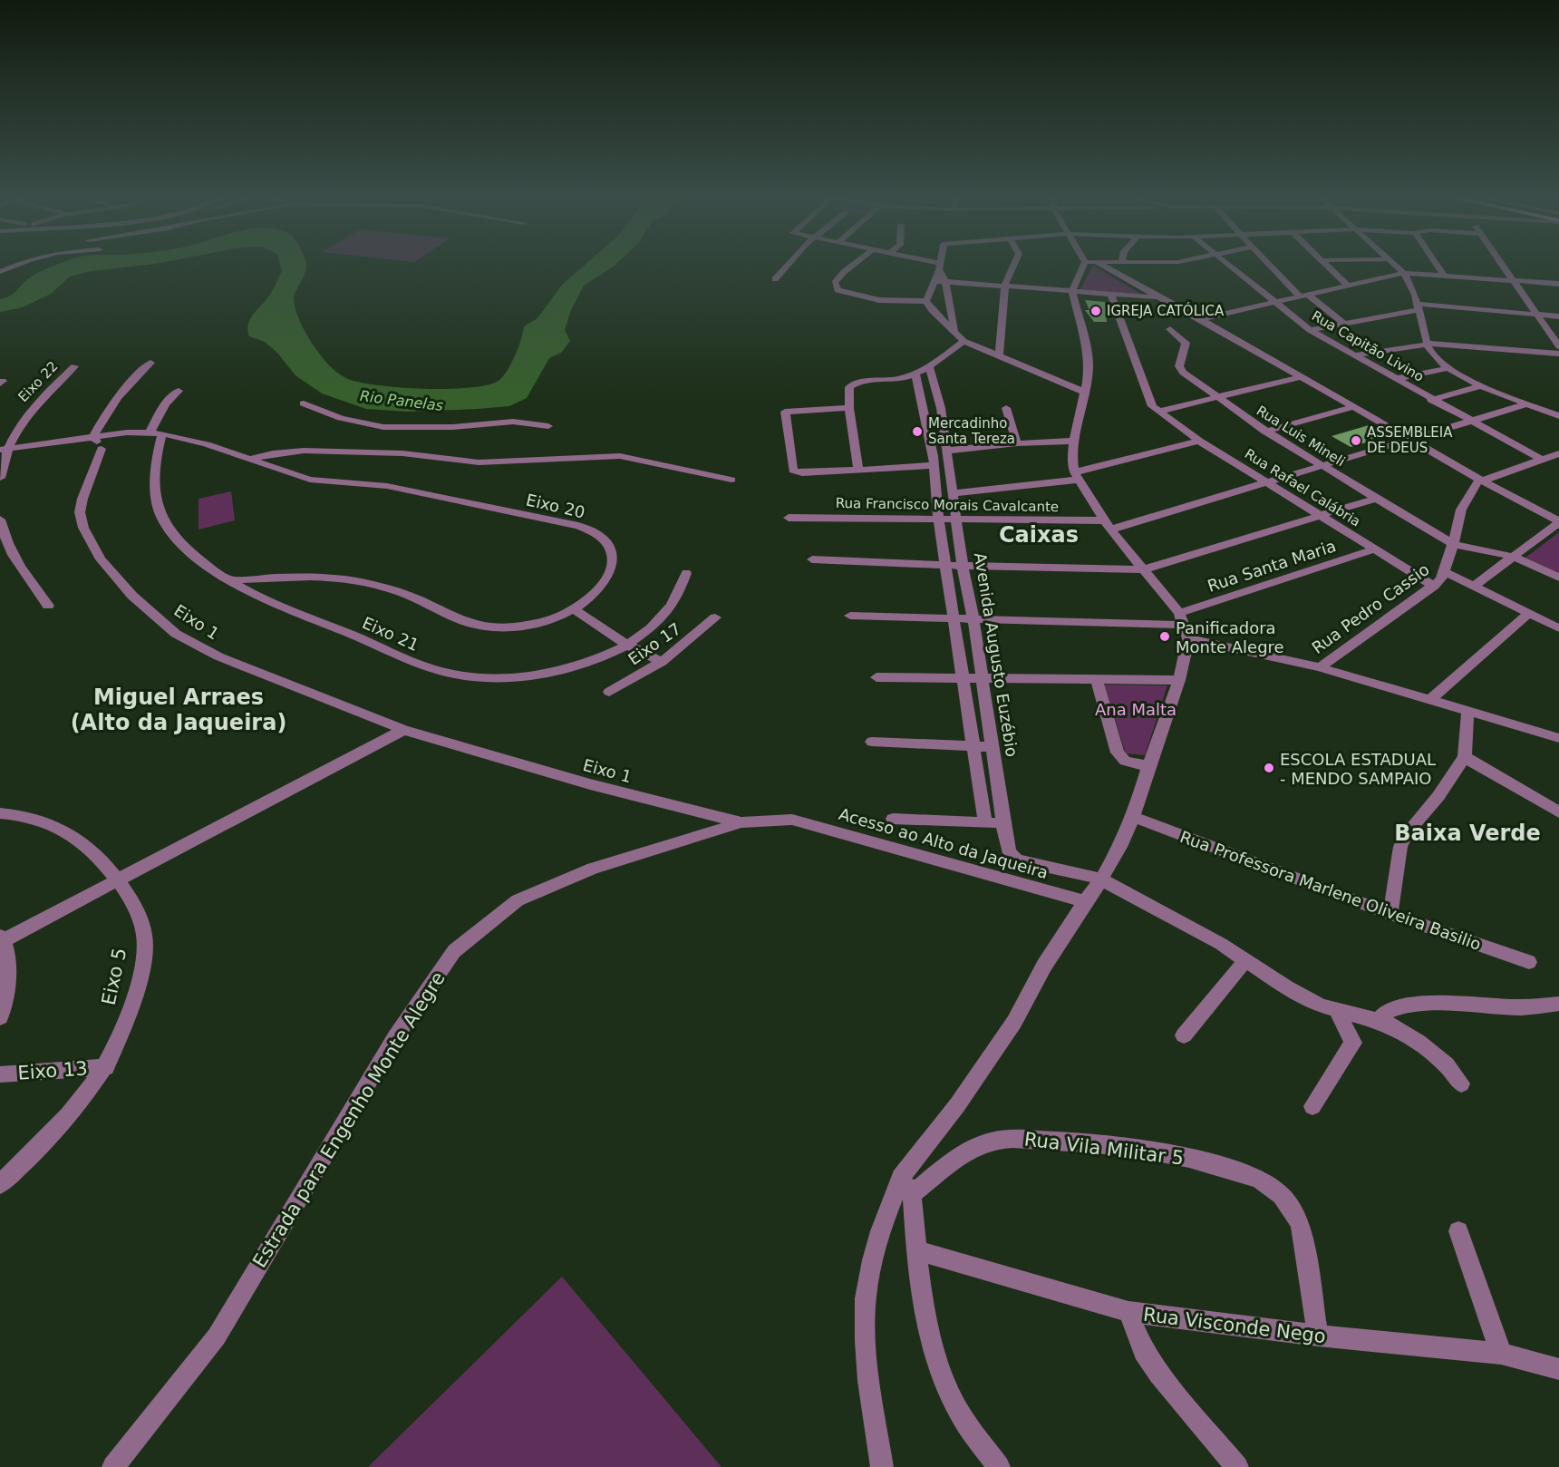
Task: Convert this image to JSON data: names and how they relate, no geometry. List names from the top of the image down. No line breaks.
{"streets":{"street":["Rua Capitão Livino","Eixo 22","Rua Luis Mineli","Rua Rafael Calábria","Rua Francisco Morais Cavalcante","Eixo 20","Rua Santa Maria","Rua Pedro Cassio","Eixo 1","Eixo 21","Eixo 17","Avenida Augusto Euzébio","Acesso ao Alto da Jaqueira","Rua Professora Marlene Oliveira Basilio","Eixo 5","Eixo 13","Estrada para Engenho Monte Alegre","Rua Vila Militar 5","Rua Visconde Nego"]},"crossings":[["Rua Capitão Livino","Rua Francisco Morais Cavalcante"],["Rua Luis Mineli","Rua Francisco Morais Cavalcante"],["Rua Luis Mineli","Rua Pedro Cassio"],["Rua Rafael Calábria","Rua Francisco Morais Cavalcante"],["Rua Rafael Calábria","Rua Santa Maria"],["Rua Rafael Calábria","Rua Pedro Cassio"],["Rua Francisco Morais Cavalcante","Avenida Augusto Euzébio"],["Eixo 20","Eixo 21"],["Rua Santa Maria","Avenida Augusto Euzébio"],["Eixo 1","Acesso ao Alto da Jaqueira"],["Eixo 1","Estrada para Engenho Monte Alegre"],["Acesso ao Alto da Jaqueira","Estrada para Engenho Monte Alegre"],["Eixo 5","Eixo 13"],["Rua Vila Militar 5","Rua Visconde Nego"]],"districts":["Caixas","Miguel Arraes (Alto da Jaqueira)","Baixa Verde"],"water":["Rio Panelas"],"parks":["Ana Malta"],"places":["IGREJA CATÓLICA","Mercadinho Santa Tereza","ASSEMBLEIA DE DEUS","Panificadora Monte Alegre","ESCOLA ESTADUAL - MENDO SAMPAIO"]}
